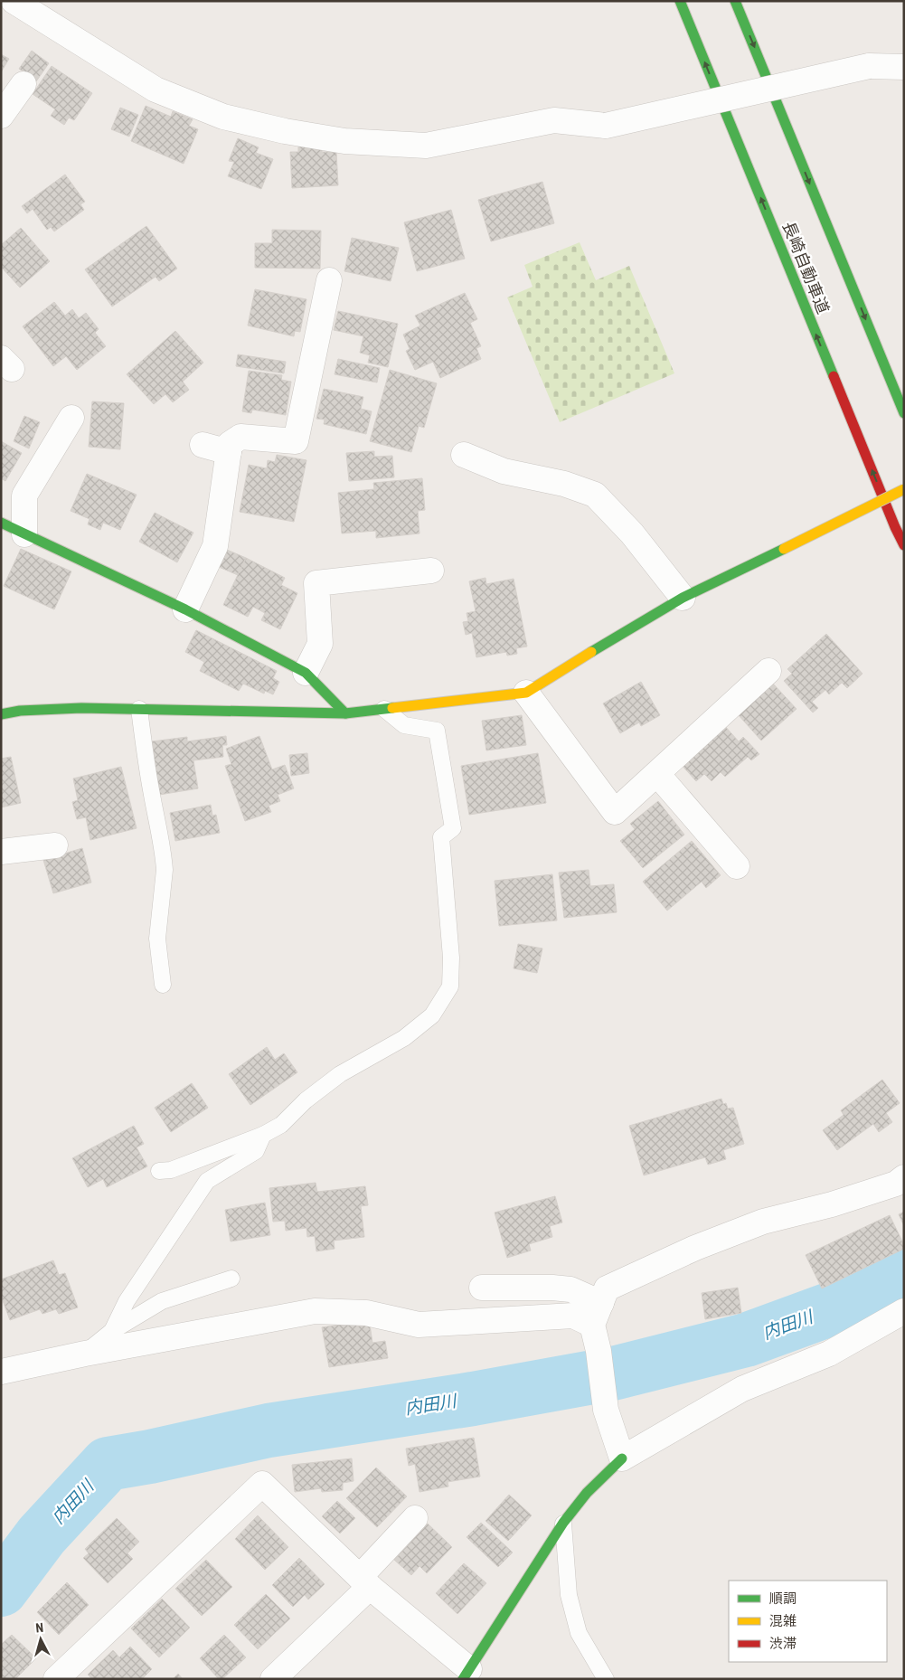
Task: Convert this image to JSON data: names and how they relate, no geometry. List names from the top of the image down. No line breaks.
{"streets":{"main road":["長崎自動車道"]},"water":["内田川"],"legend":["順調","混雑","渋滞"],"north":"top"}
